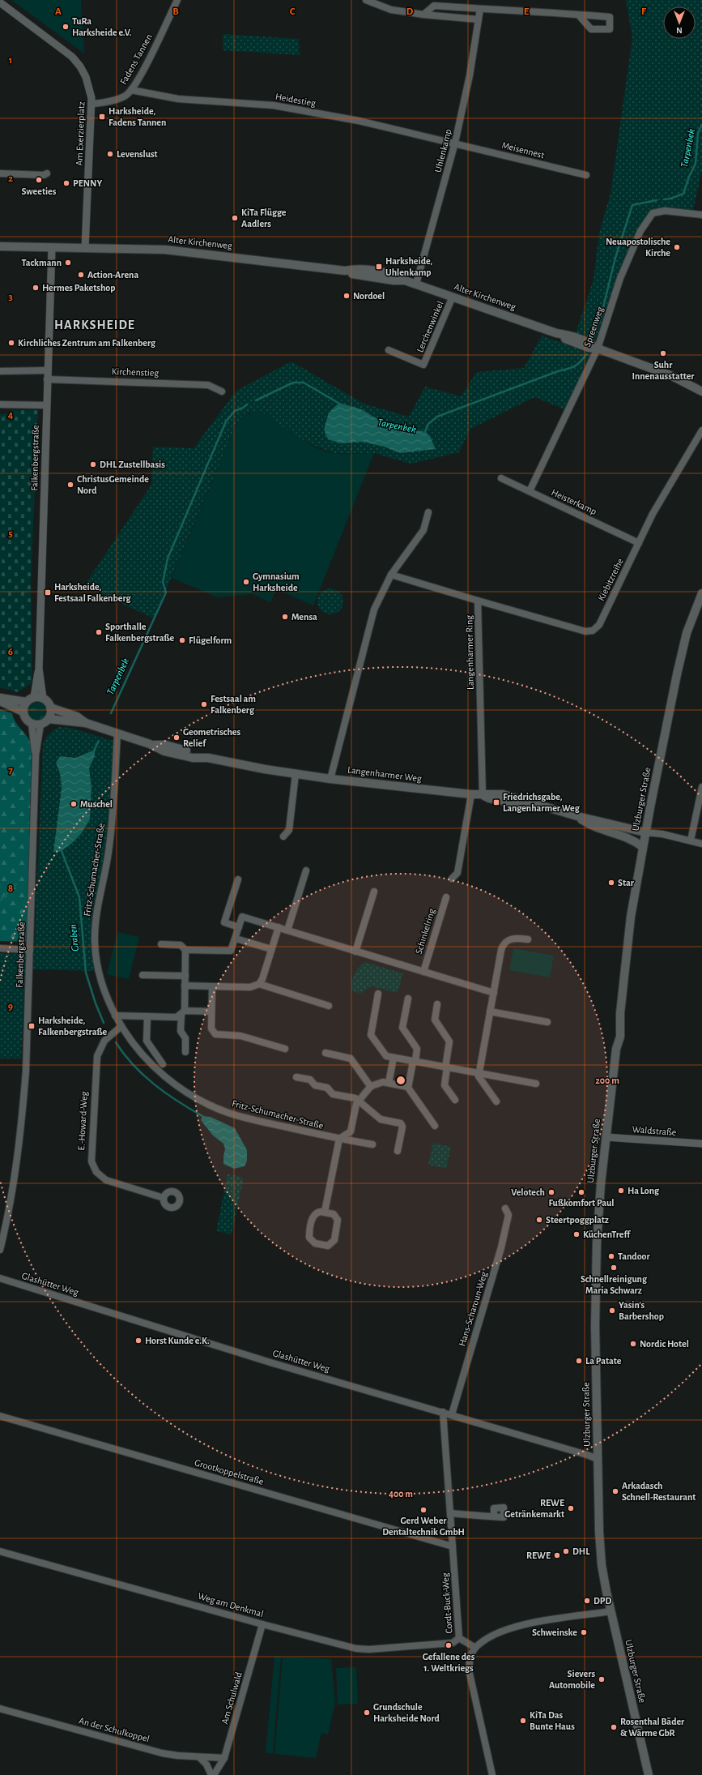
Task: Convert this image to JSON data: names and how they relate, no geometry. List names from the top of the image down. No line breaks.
{"streets":{"main road":["Alter Kirchenweg","Langenharmer Weg","Ulzburger Straße"],"street":["Fadens Tannen","Heidestieg","Am Exerzierplatz","Meisennest","Uhlenkamp","Lerchenwinkel","Spreenweg","Kirchenstieg","Falkenbergstraße","Heisterkamp","Kiebitzreihe","Langenharmer Ring","Fritz-Schumacher-Straße","Schinkelring","E.-Howard-Weg","Waldstraße","Glashütter Weg","Hans-Scharoun-Weg","Grootkoppelstraße","Cordt-Buck-Weg","Weg am Denkmal","Am Schulwald","An der Schulkoppel"]},"crossings":[["Fadens Tannen","Heidestieg"],["Fadens Tannen","Am Exerzierplatz"],["Heidestieg","Meisennest"],["Heidestieg","Uhlenkamp"],["Am Exerzierplatz","Alter Kirchenweg"],["Meisennest","Uhlenkamp"],["Uhlenkamp","Alter Kirchenweg"],["Alter Kirchenweg","Lerchenwinkel"],["Alter Kirchenweg","Spreenweg"],["Alter Kirchenweg","Falkenbergstraße"],["Spreenweg","Heisterkamp"],["Kirchenstieg","Falkenbergstraße"],["Falkenbergstraße","Langenharmer Weg"],["Heisterkamp","Kiebitzreihe"],["Kiebitzreihe","Langenharmer Ring"],["Langenharmer Ring","Langenharmer Weg"],["Langenharmer Weg","Ulzburger Straße"],["Langenharmer Weg","Fritz-Schumacher-Straße"],["Ulzburger Straße","Waldstraße"],["Ulzburger Straße","Glashütter Weg"],["Fritz-Schumacher-Straße","E.-Howard-Weg"],["Glashütter Weg","Hans-Scharoun-Weg"],["Glashütter Weg","Cordt-Buck-Weg"],["Grootkoppelstraße","Cordt-Buck-Weg"],["Cordt-Buck-Weg","Weg am Denkmal"],["Weg am Denkmal","Am Schulwald"],["Am Schulwald","An der Schulkoppel"]],"districts":["HARKSHEIDE"],"water":["Tarpenbek","Graben"],"places":{"other":["TuRa Harksheide e.V.","Levenslust","Sweeties","PENNY","KiTa Flügge Aadlers","Neuapostolische Kirche","Tackmann","Action-Arena","Hermes Paketshop","Nordoel","Kirchliches Zentrum am Falkenberg","Suhr Innenausstatter","DHL Zustellbasis","ChristusGemeinde Nord","Gymnasium Harksheide","Mensa","Sporthalle Falkenbergstraße","Flügelform","Festsaal am Falkenberg","Geometrisches Relief","Muschel","Star","Ha Long","Velotech","Fußkomfort Paul","Steertpoggplatz","KüchenTreff","Tandoor","Schnellreinigung Maria Schwarz","Yasin's Barbershop","Horst Kunde e.K.","Nordic Hotel","La Patate","Arkadasch Schnell-Restaurant","REWE Getränkemarkt","Gerd Weber Dentaltechnik GmbH","DHL","REWE","DPD","Schweinske","Gefallene des 1. Weltkriegs","Sievers Automobile","Grundschule Harksheide Nord","KiTa Das Bunte Haus","Rosenthal Bäder & Wärme GbR"],"transit":["Harksheide, Fadens Tannen","Harksheide, Uhlenkamp","Harksheide, Festsaal Falkenberg","Friedrichsgabe, Langenharmer Weg","Harksheide, Falkenbergstraße"]},"north":"bottom","grid":{"columns":["A","B","C","D","E","F"],"rows":["1","2","3","4","5","6","7","8","9"]},"rings":["200 m","400 m"]}
